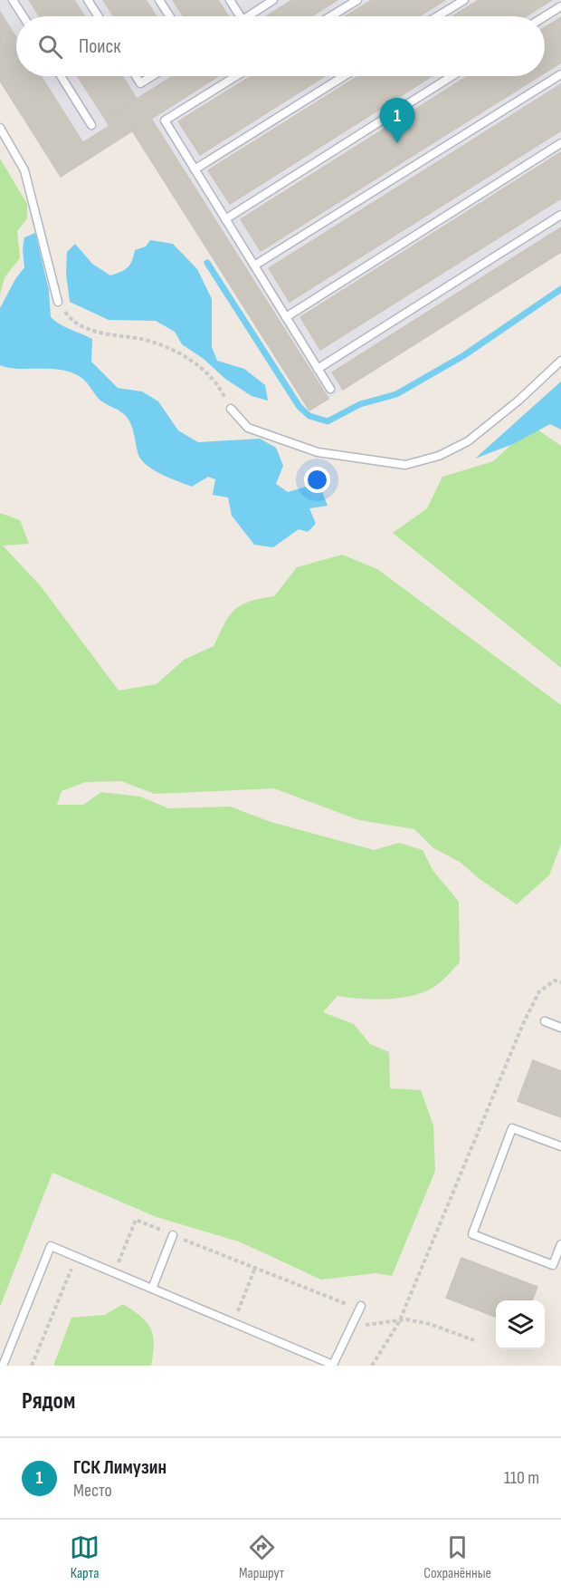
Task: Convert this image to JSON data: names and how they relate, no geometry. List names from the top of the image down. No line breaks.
{"page":{"search":"Поиск","pins":"1","heading":"Рядом","list":[{"mark":"1","name":"ГСК Лимузин","note":"Место","value":"110 m"}],"nav":["Карта","Маршрут","Сохранённые"]}}
